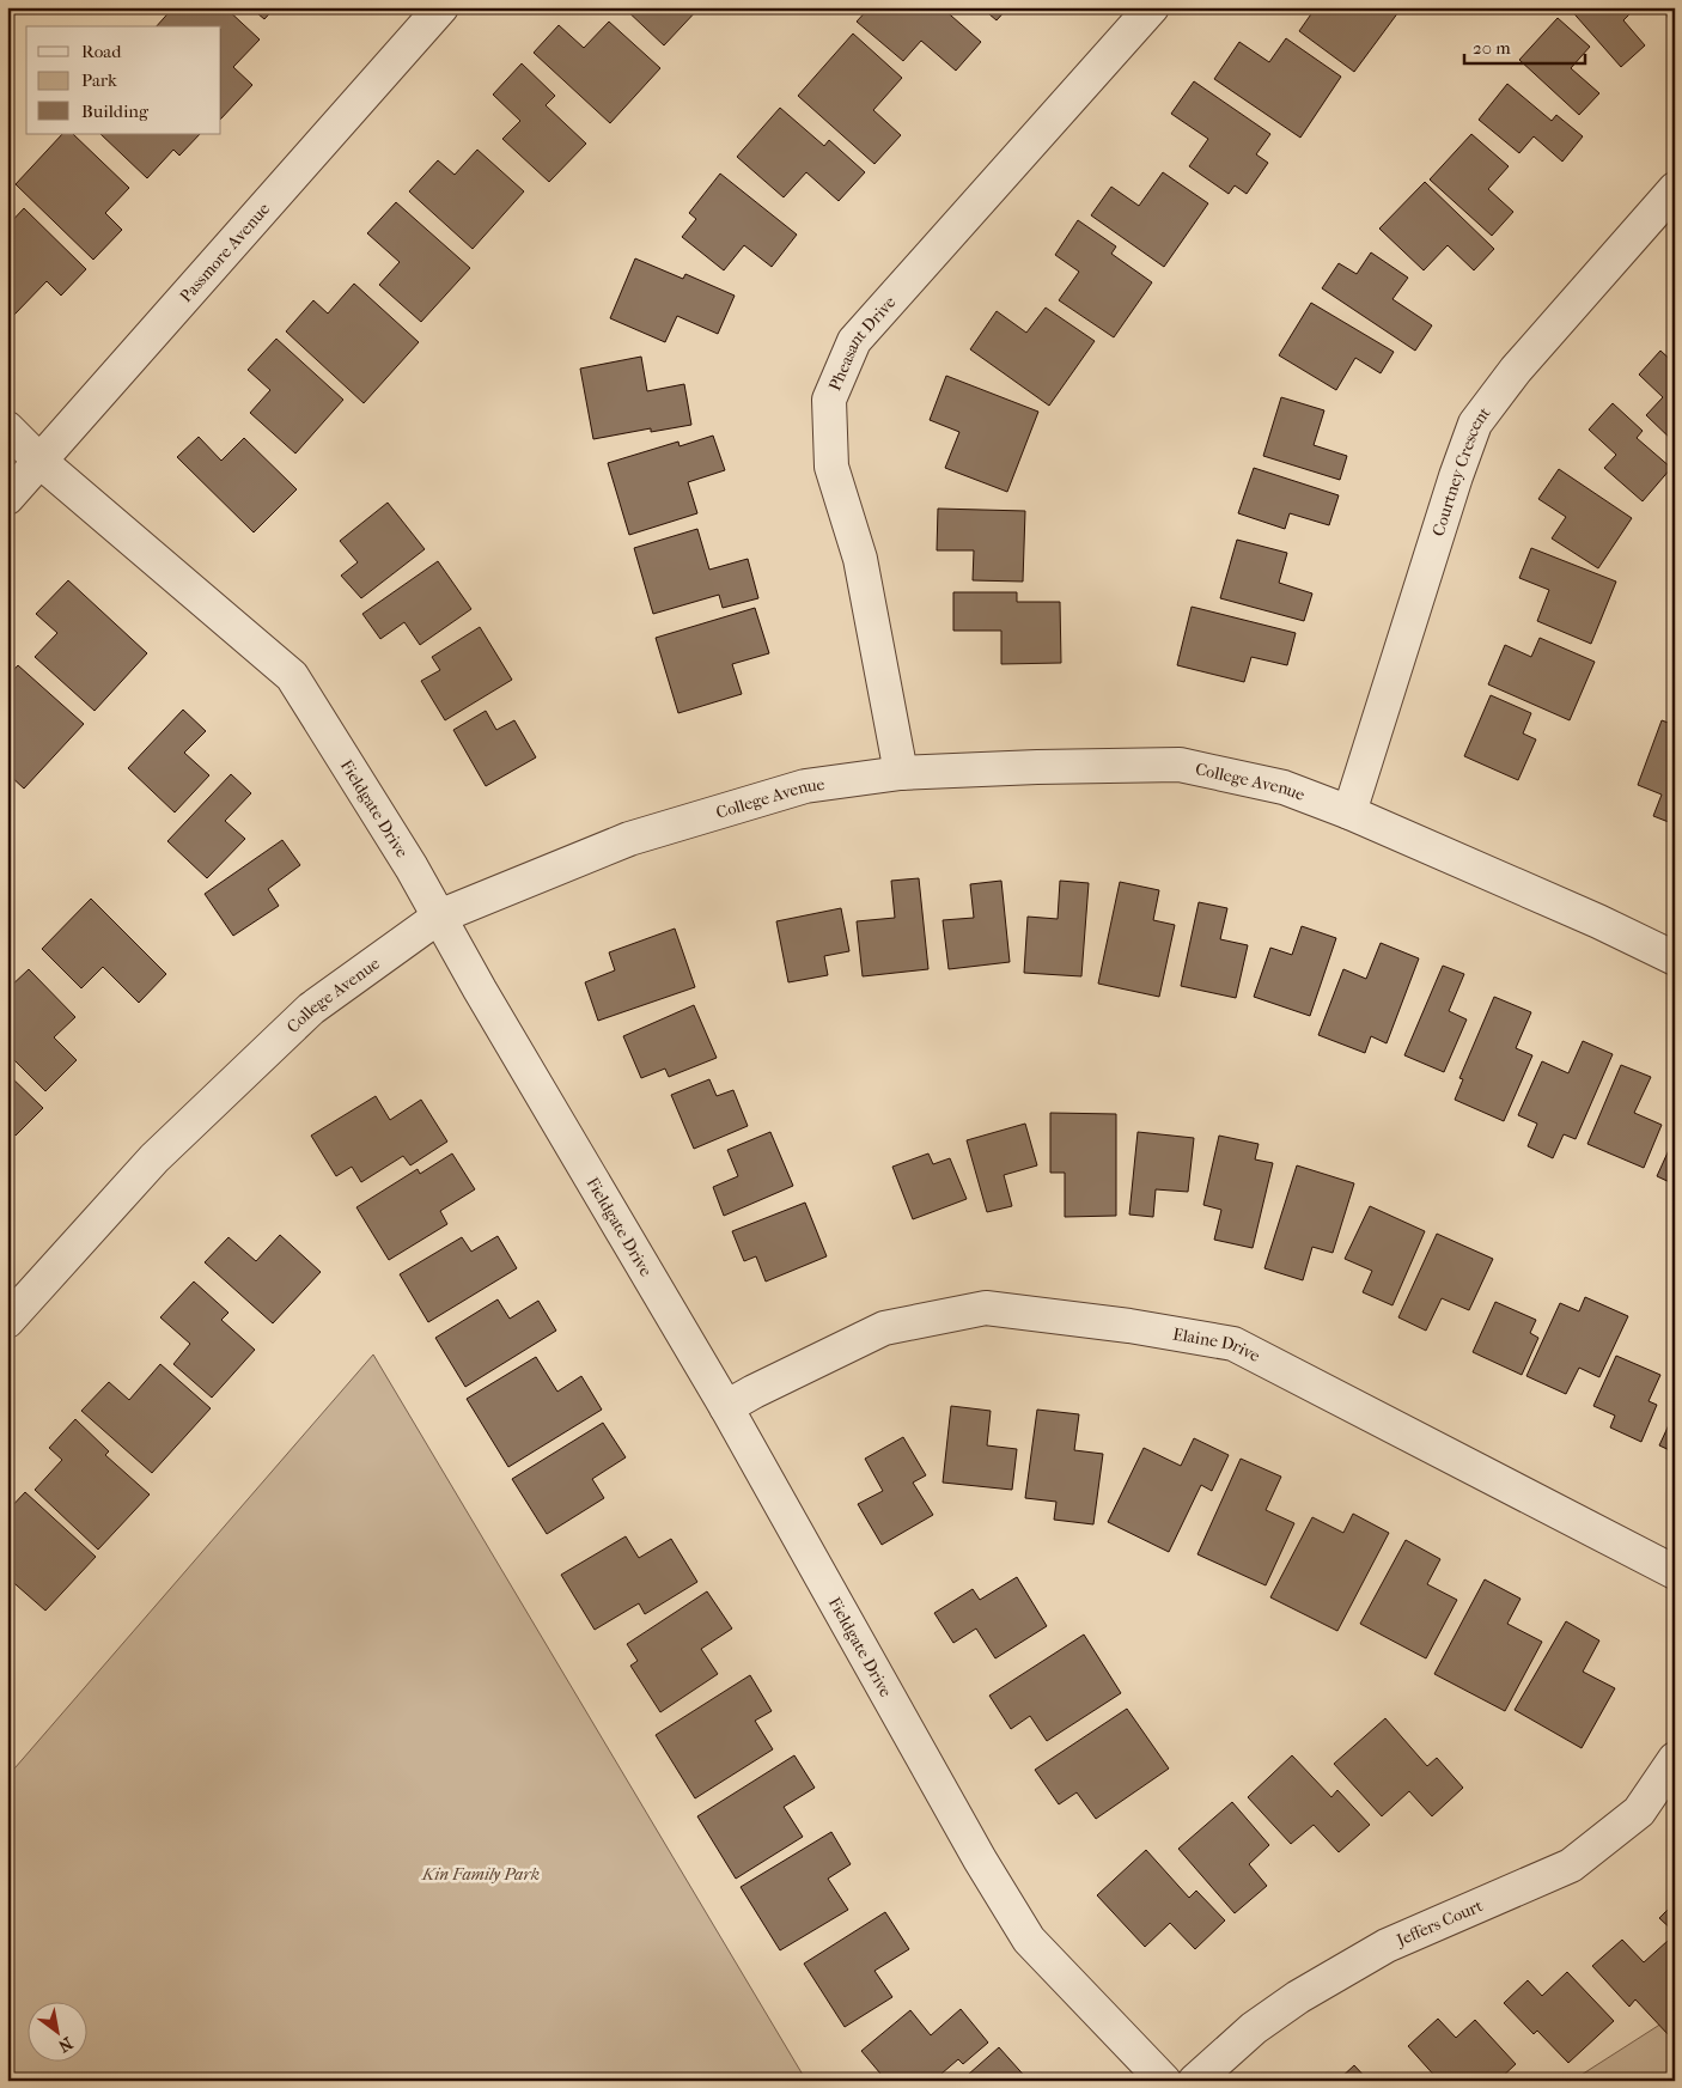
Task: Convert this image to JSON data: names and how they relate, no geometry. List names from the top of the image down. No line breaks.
{"streets":{"street":["Passmore Avenue","Pheasant Drive","Courtney Crescent","College Avenue","Fieldgate Drive","Elaine Drive","Jeffers Court"]},"crossings":[["Passmore Avenue","Fieldgate Drive"],["Pheasant Drive","College Avenue"],["Courtney Crescent","College Avenue"],["College Avenue","Fieldgate Drive"],["Fieldgate Drive","Elaine Drive"]],"parks":["Kin Family Park"],"legend":["Road","Park","Building"],"scale_bar":"20 m","north":"bottom right"}
